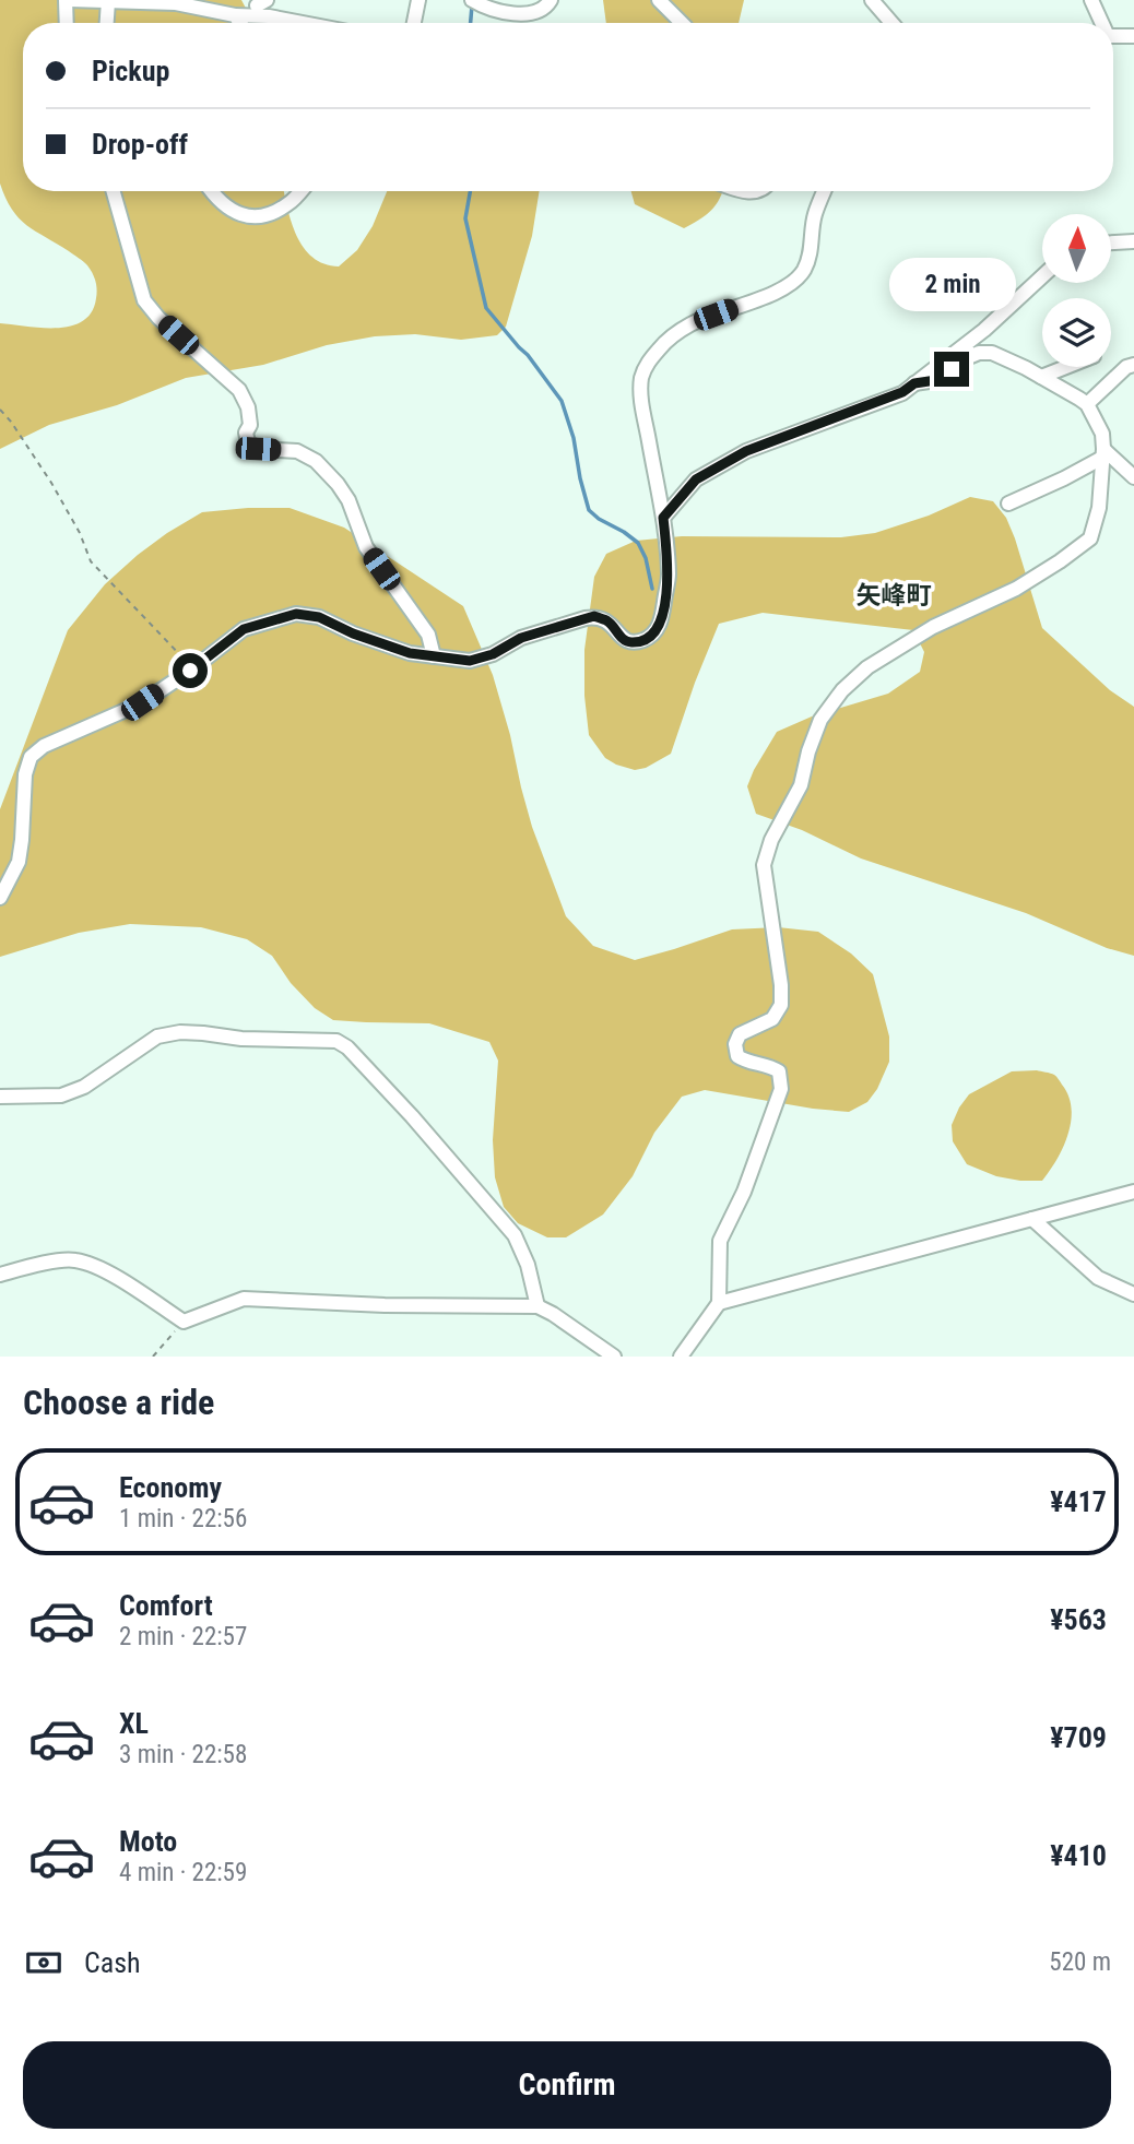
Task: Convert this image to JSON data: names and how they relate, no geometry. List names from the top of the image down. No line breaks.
{"districts":["矢峰町"],"north":"top","page":{"banner":["Pickup","Drop-off"],"bubble":"2 min","heading":"Choose a ride","list":[{"name":"Economy","note":"1 min · 22:56","value":"¥417"},{"name":"Comfort","note":"2 min · 22:57","value":"¥563"},{"name":"XL","note":"3 min · 22:58","value":"¥709"},{"name":"Moto","note":"4 min · 22:59","value":"¥410"}],"pay":["Cash","520 m"],"buttons":"Confirm"}}
